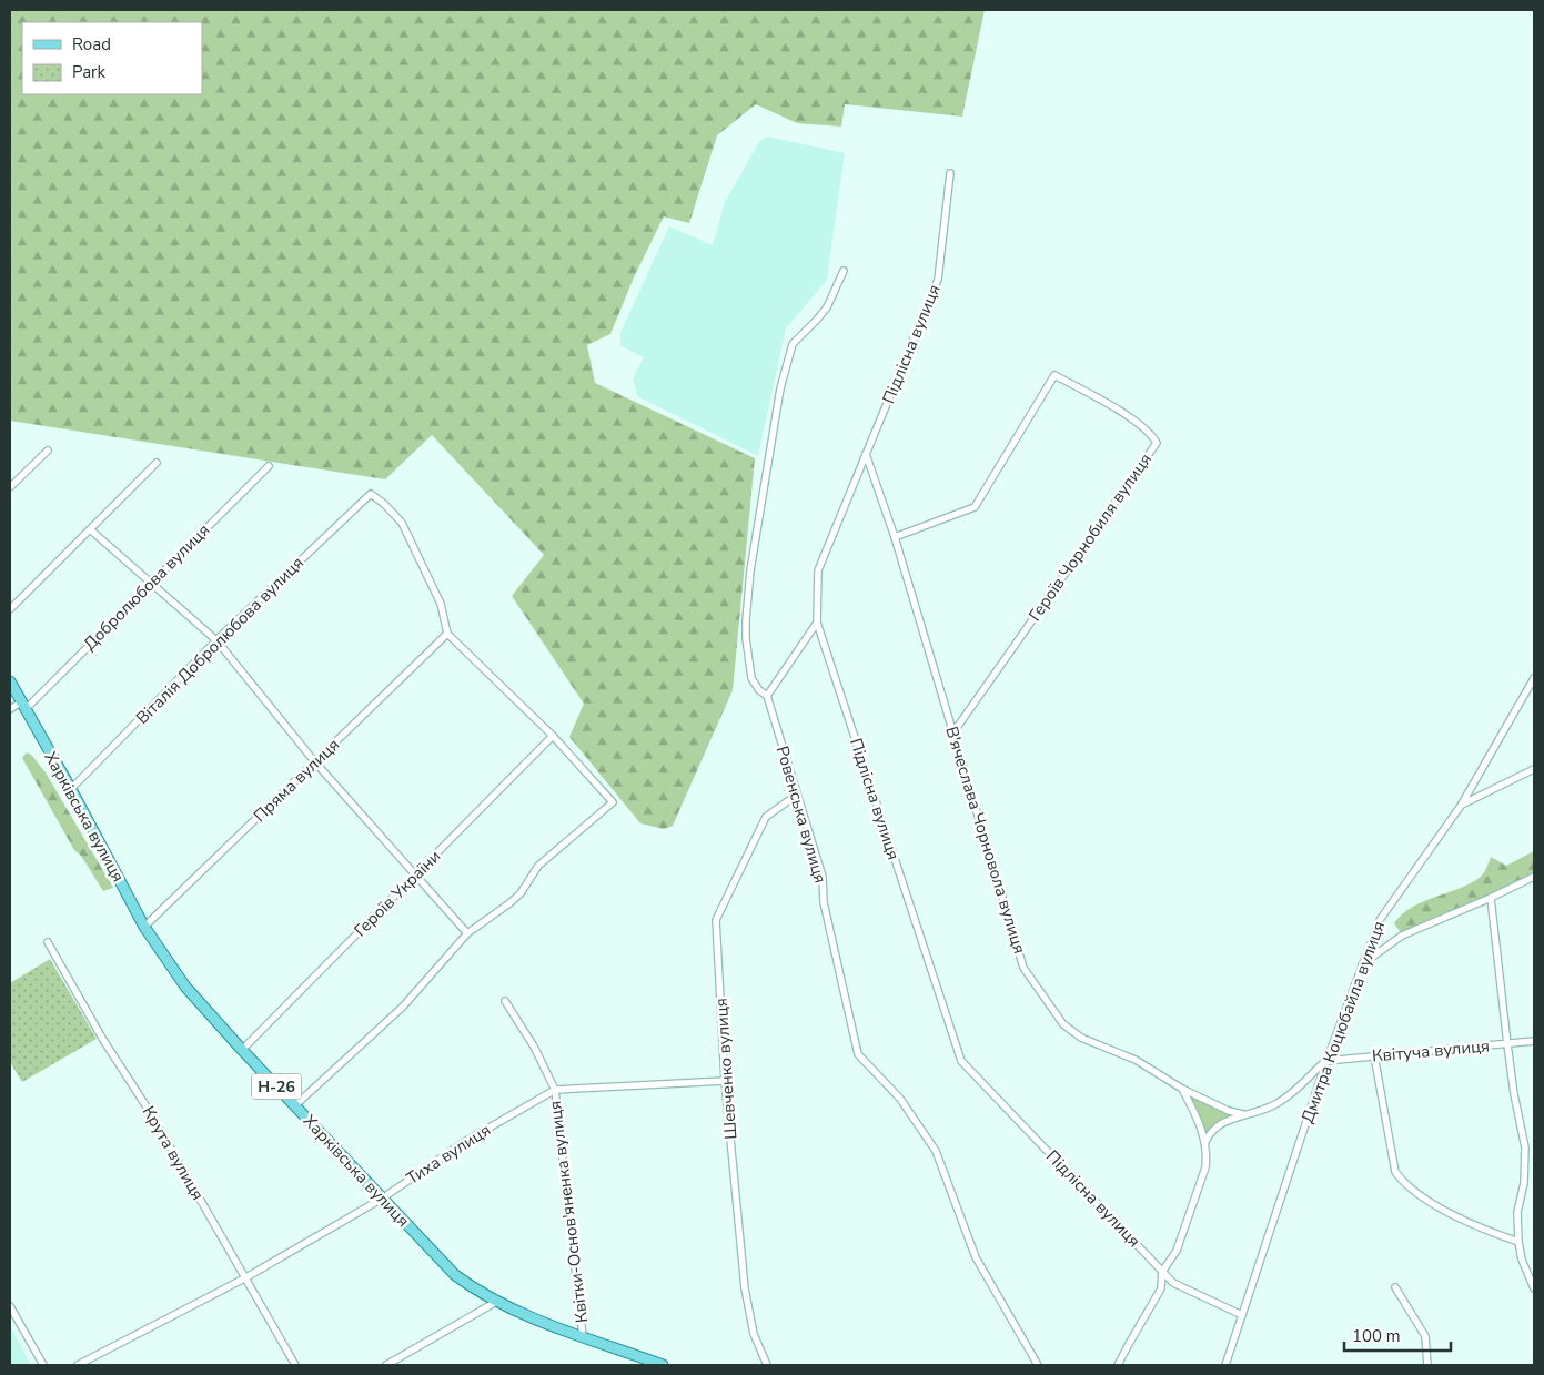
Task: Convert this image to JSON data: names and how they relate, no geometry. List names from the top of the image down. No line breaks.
{"streets":{"main road":["Харківська вулиця","Н-26"],"street":["Підлісна вулиця","Героїв Чорнобиля вулиця","Добролюбова вулиця","Віталія Добролюбова вулиця","Пряма вулиця","Ровенська вулиця","В'ячеслава Чорновола вулиця","Героїв України","Дмитра Коцюбайла вулиця","Квітуча вулиця","Шевченко вулиця","Крута вулиця","Тиха вулиця","Квітки-Основ'яненка вулиця"]},"crossings":[["Підлісна вулиця","В'ячеслава Чорновола вулиця"],["Підлісна вулиця","Дмитра Коцюбайла вулиця"],["Героїв Чорнобиля вулиця","В'ячеслава Чорновола вулиця"],["Добролюбова вулиця","Харківська вулиця"],["Віталія Добролюбова вулиця","Пряма вулиця"],["Віталія Добролюбова вулиця","Харківська вулиця"],["Пряма вулиця","Харківська вулиця"],["Ровенська вулиця","Шевченко вулиця"],["Харківська вулиця","Героїв України"],["Харківська вулиця","Тиха вулиця"],["Харківська вулиця","Квітки-Основ'яненка вулиця"],["Дмитра Коцюбайла вулиця","Квітуча вулиця"],["Шевченко вулиця","Тиха вулиця"],["Крута вулиця","Тиха вулиця"],["Тиха вулиця","Квітки-Основ'яненка вулиця"]],"legend":["Road","Park"],"scale_bar":"100 m"}
